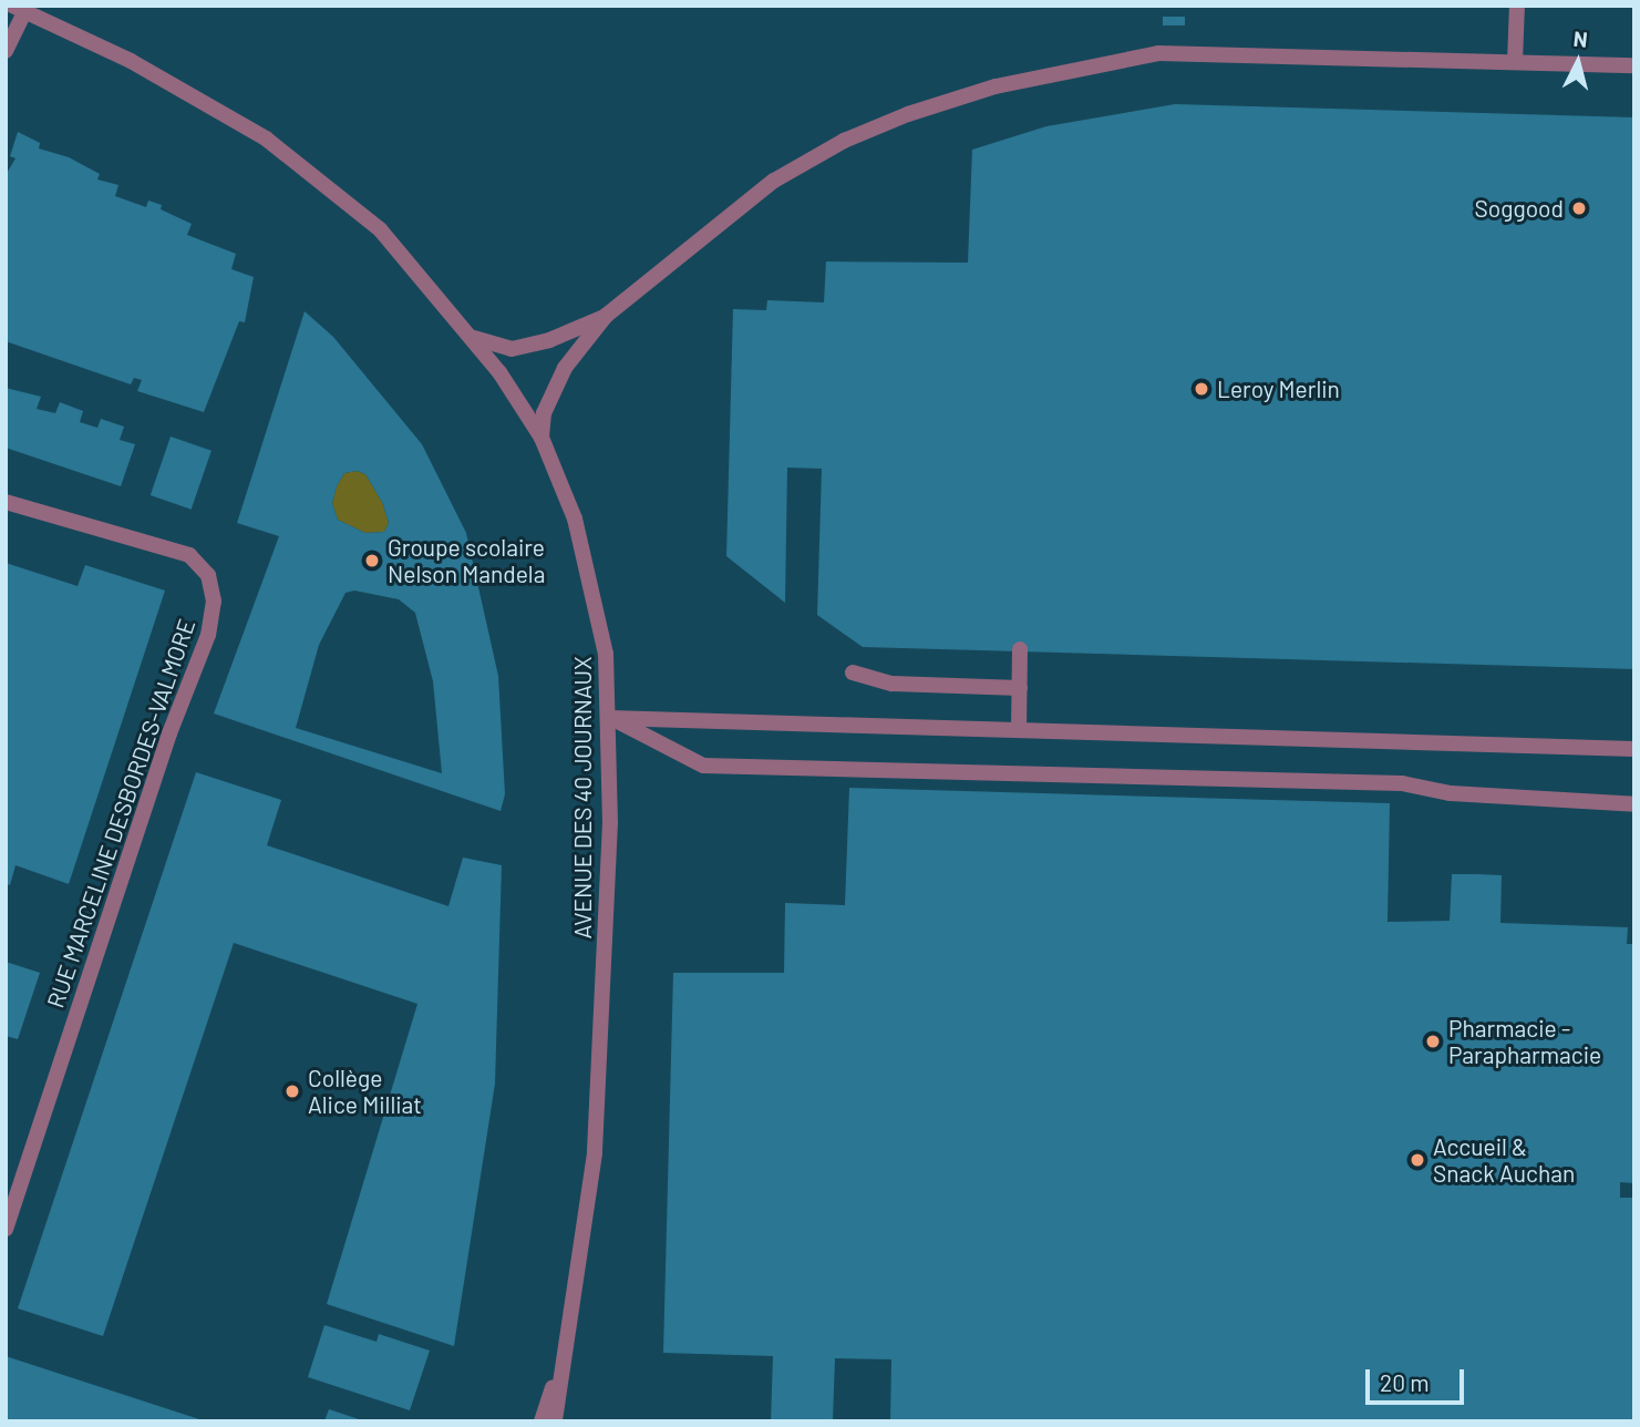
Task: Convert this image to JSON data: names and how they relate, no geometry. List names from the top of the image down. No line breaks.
{"streets":{"street":["AVENUE DES 40 JOURNAUX","RUE MARCELINE DESBORDES-VALMORE"]},"places":["Soggood","Leroy Merlin","Groupe scolaire Nelson Mandela","Pharmacie - Parapharmacie","Collège Alice Milliat","Accueil & Snack Auchan"],"scale_bar":"20 m","north":"top"}
